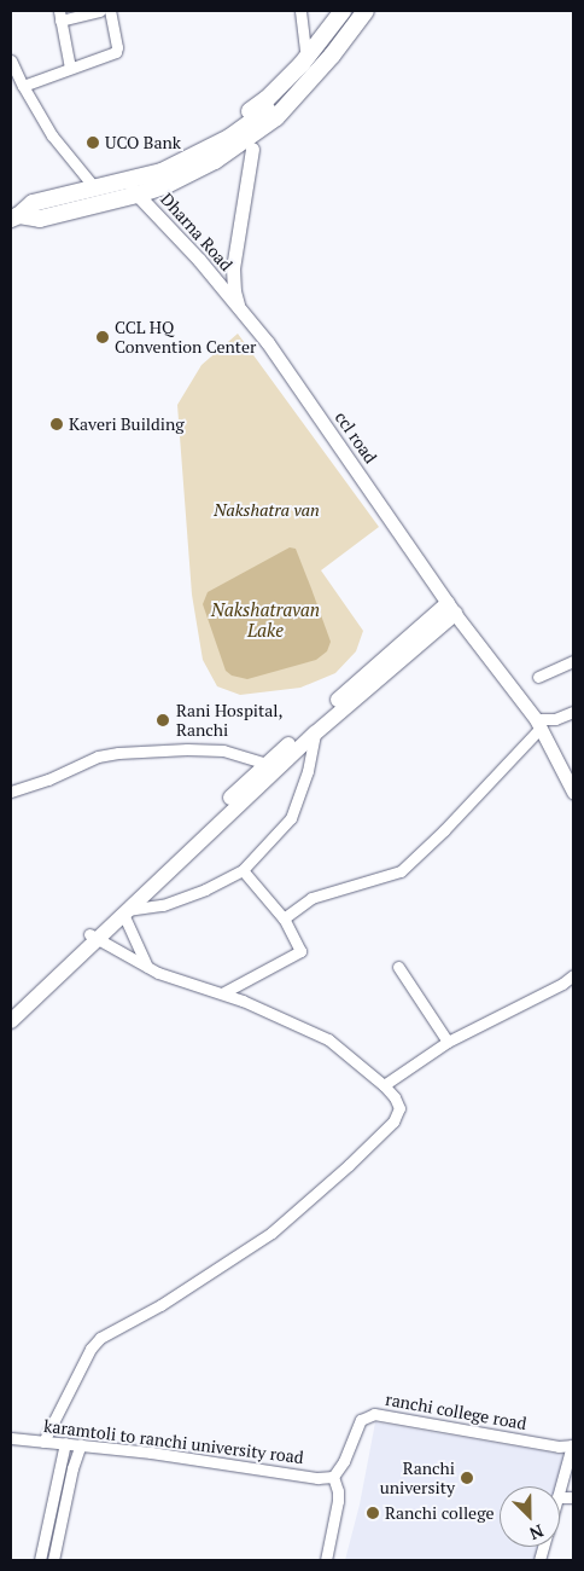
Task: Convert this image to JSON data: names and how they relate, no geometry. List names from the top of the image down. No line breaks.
{"streets":{"street":["Dharna Road","ccl road","ranchi college road","karamtoli to ranchi university road"]},"crossings":[["Dharna Road","ccl road"],["ranchi college road","karamtoli to ranchi university road"]],"water":["Nakshatravan Lake"],"parks":["Nakshatra van"],"places":["UCO Bank","CCL HQ Convention Center","Kaveri Building","Rani Hospital, Ranchi","Ranchi university","Ranchi college"],"north":"bottom right"}
